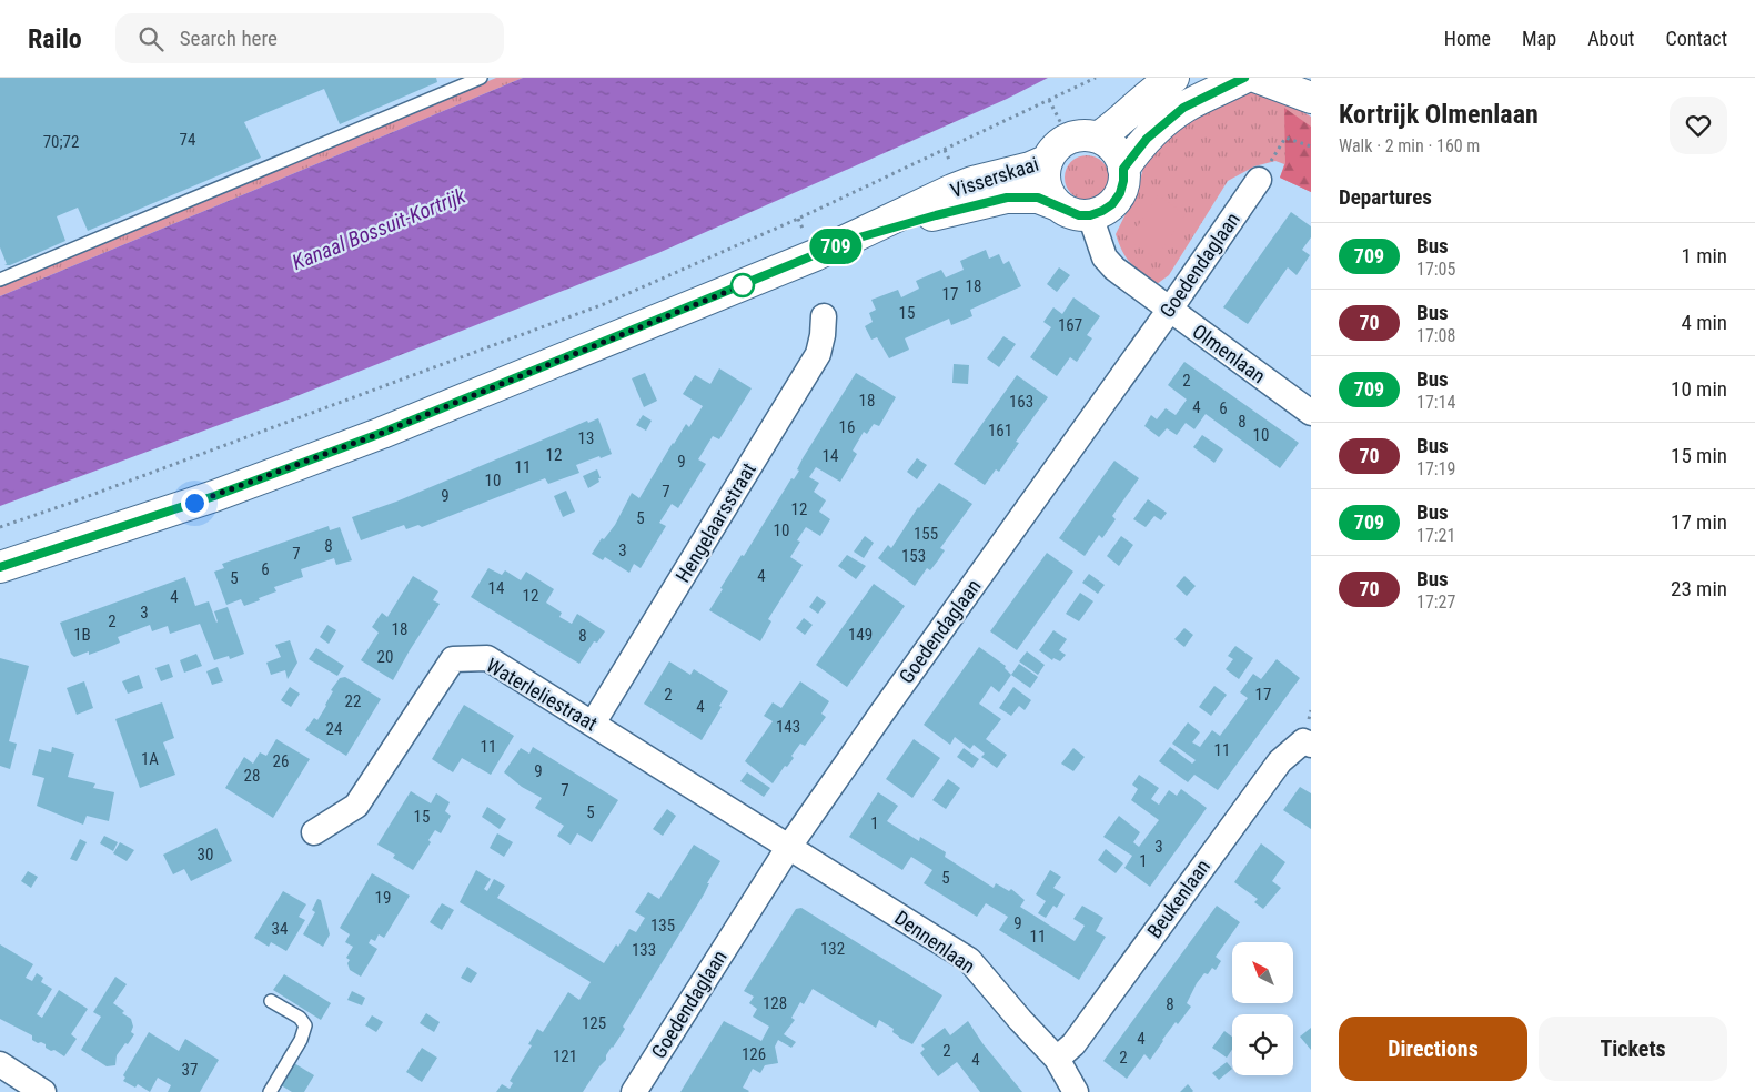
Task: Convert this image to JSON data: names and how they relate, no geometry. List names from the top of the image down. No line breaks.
{"streets":{"main road":["Visserskaai"],"street":["Goedendaglaan","Olmenlaan","Hengelaarsstraat","Waterleliestraat","Beukenlaan","Dennenlaan"]},"crossings":[["Visserskaai","Olmenlaan"],["Goedendaglaan","Olmenlaan"],["Goedendaglaan","Waterleliestraat"],["Goedendaglaan","Dennenlaan"],["Hengelaarsstraat","Waterleliestraat"],["Waterleliestraat","Dennenlaan"],["Beukenlaan","Dennenlaan"]],"water":["Kanaal Bossuit-Kortrijk"],"lines":["bus line 709"],"house_numbers":["74","70;72","18","17","15","167","2","18","163","4","6","8","16","161","10","13","12","14","9","11","10","7","9","12","5","10","155","8","3","7","153","6","4","5","14","12","4","3","2","18","1B","149","8","20","2","17","22","4","143","24","11","11","1A","26","9","28","7","5","15","1","3","30","1","5","19","9","135","34","11","132","133","128","8","125","4","2","126","121","2","4","37"],"north":"top left","page":{"header":"Railo","search":"Search here","nav":["Home","Map","About","Contact"],"on_map":"709","heading":[["Kortrijk Olmenlaan","Walk · 2 min · 160 m"],"Departures"],"list":[{"mark":"709","name":"Bus","note":"17:05","value":"1 min"},{"mark":"70","name":"Bus","note":"17:08","value":"4 min"},{"mark":"709","name":"Bus","note":"17:14","value":"10 min"},{"mark":"70","name":"Bus","note":"17:19","value":"15 min"},{"mark":"709","name":"Bus","note":"17:21","value":"17 min"},{"mark":"70","name":"Bus","note":"17:27","value":"23 min"}],"buttons":["Directions","Tickets"]}}
